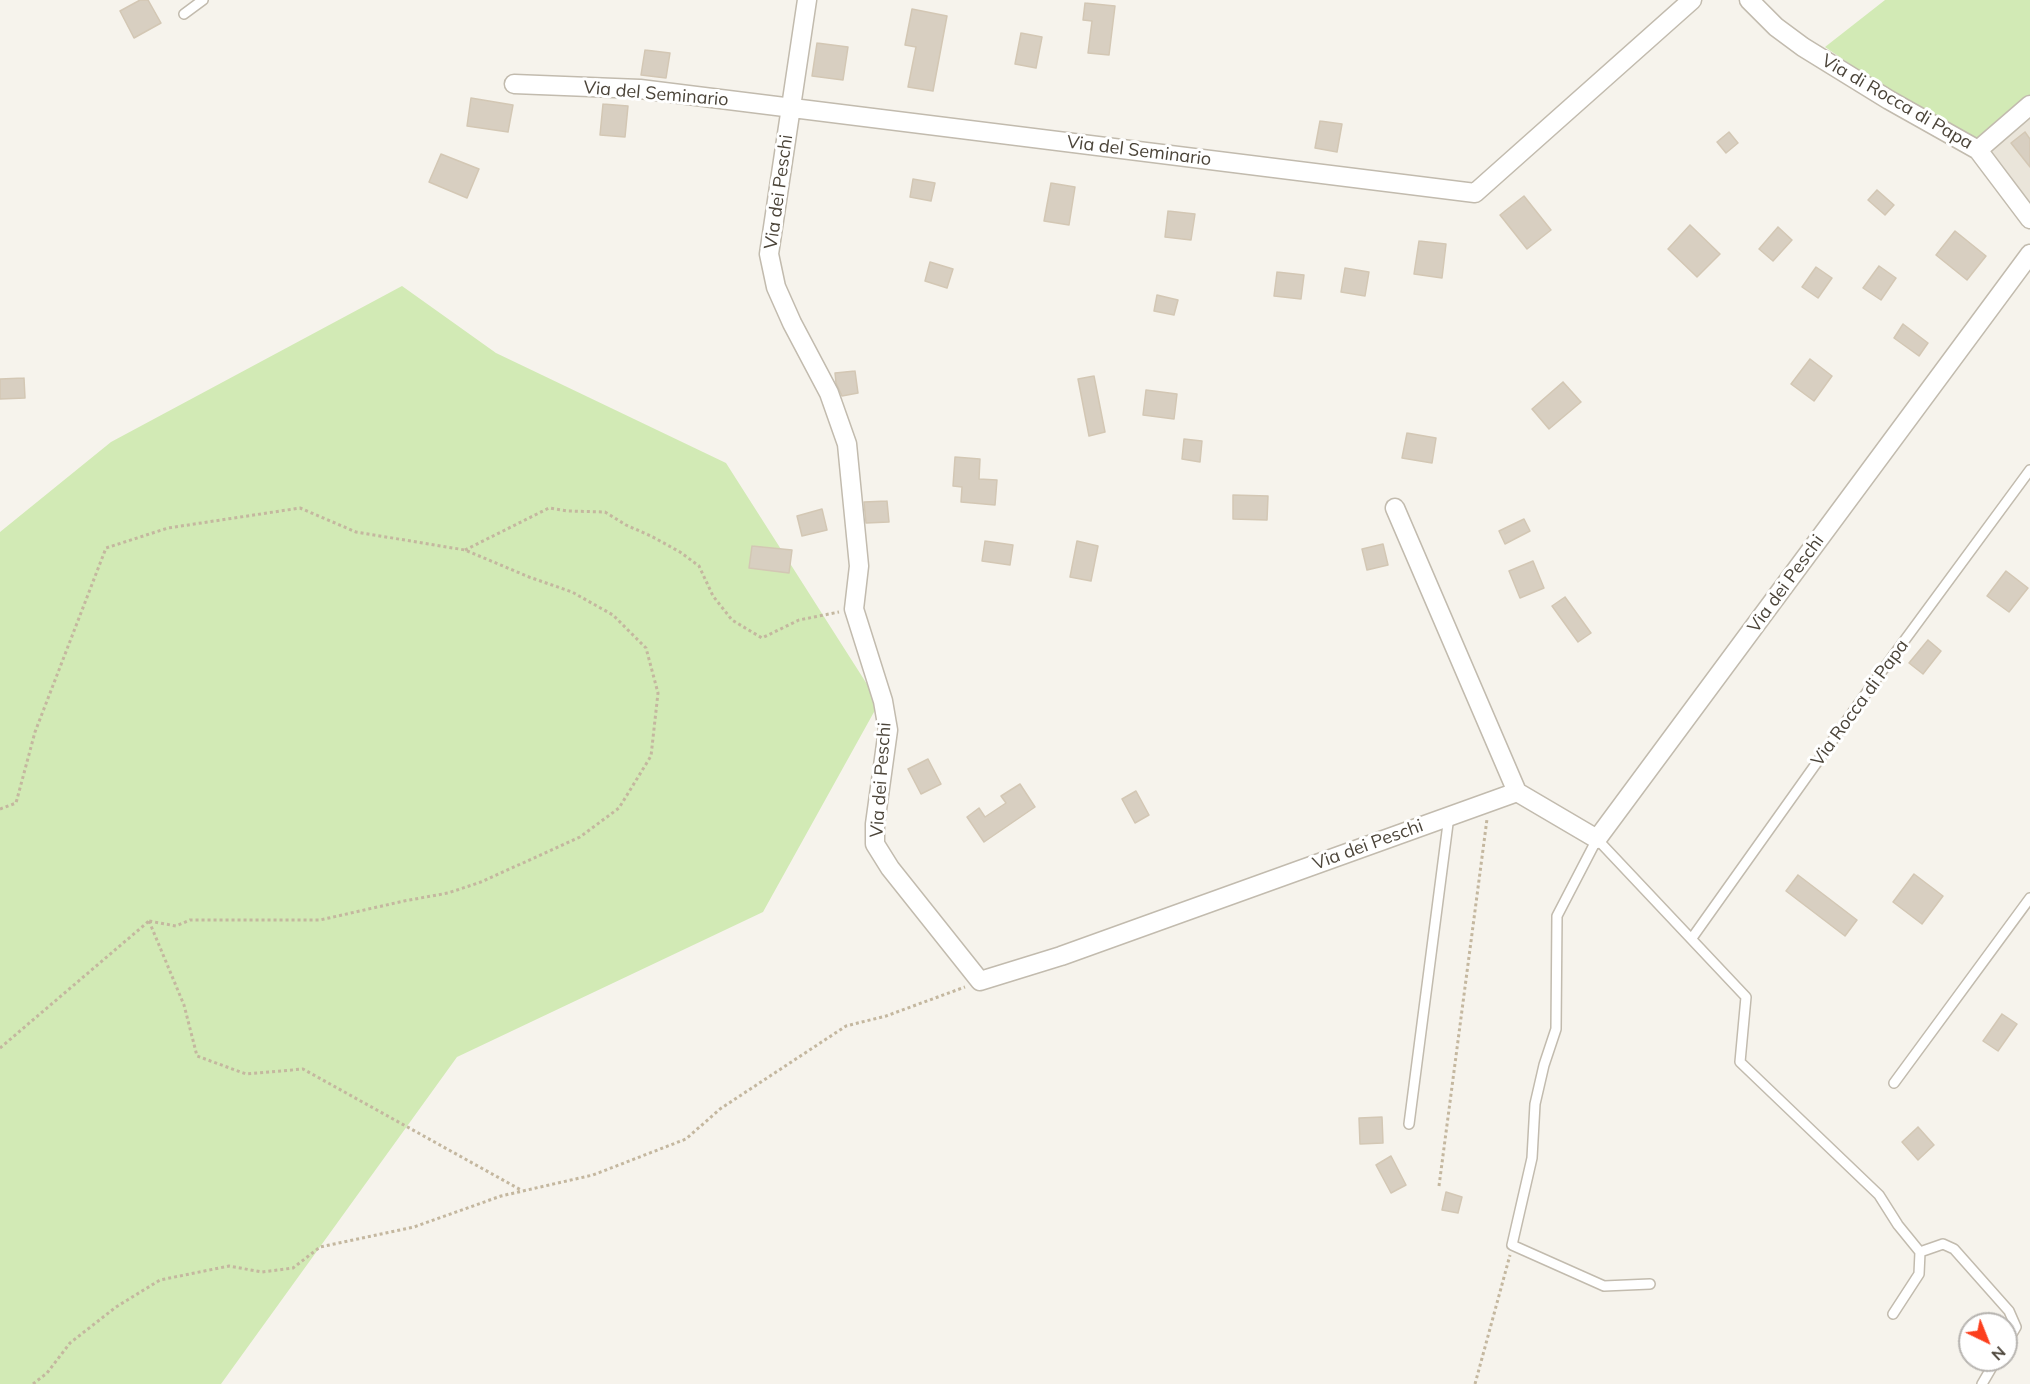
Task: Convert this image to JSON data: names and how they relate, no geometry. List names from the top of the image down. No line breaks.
{"streets":{"street":["Via del Seminario","Via di Rocca di Papa","Via dei Peschi"],"lane":["Via Rocca di Papa"]},"crossings":[["Via del Seminario","Via dei Peschi"]],"north":"bottom right"}
